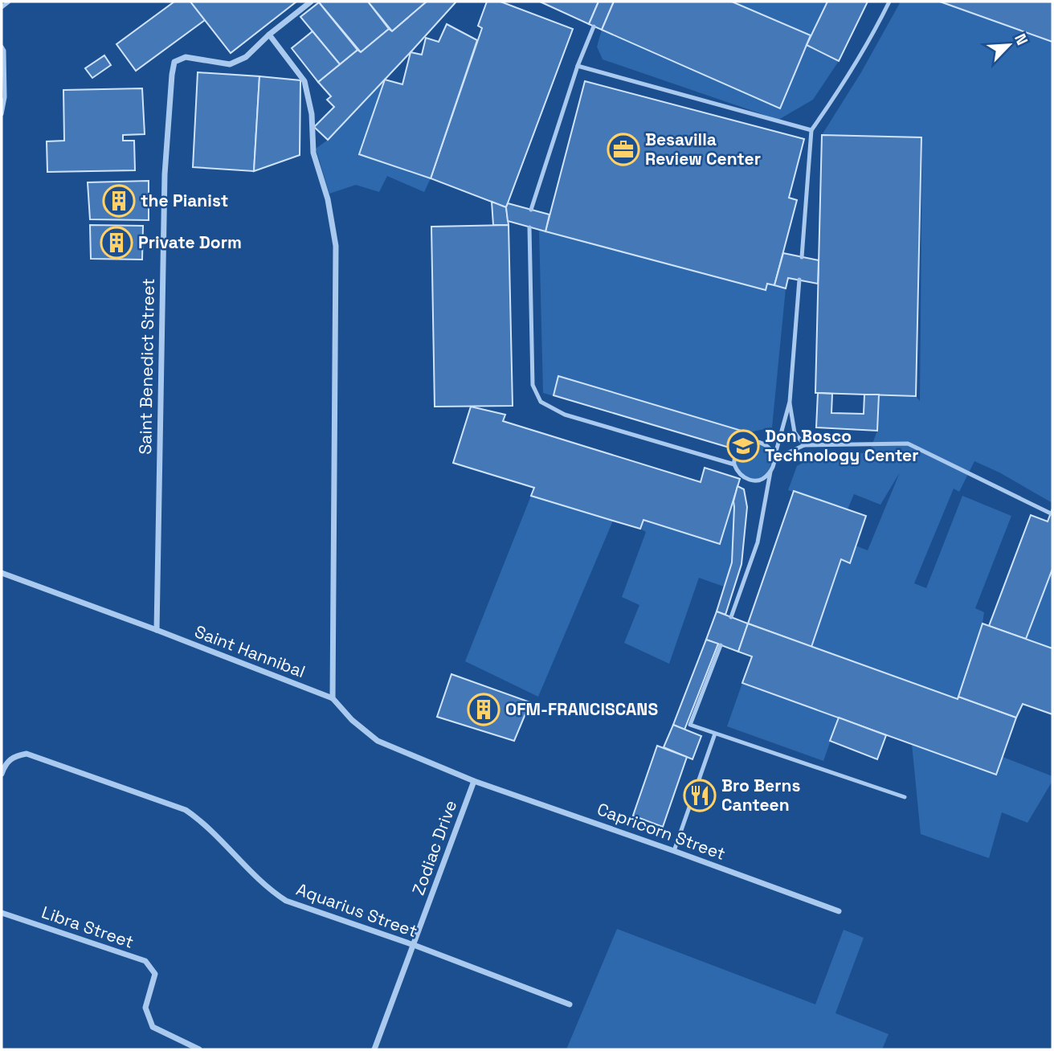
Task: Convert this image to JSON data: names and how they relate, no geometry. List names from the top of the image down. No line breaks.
{"streets":{"street":["Saint Benedict Street","Saint Hannibal","Capricorn Street","Zodiac Drive","Aquarius Street","Libra Street"]},"crossings":[["Saint Benedict Street","Saint Hannibal"],["Saint Hannibal","Capricorn Street"],["Saint Hannibal","Zodiac Drive"],["Capricorn Street","Zodiac Drive"],["Zodiac Drive","Aquarius Street"]],"places":{"office":["Besavilla Review Center"],"building":["the Pianist","Private Dorm","OFM-FRANCISCANS"],"school or university":["Don Bosco Technology Center"],"restaurant":["Bro Berns Canteen"]},"north":"top right"}
